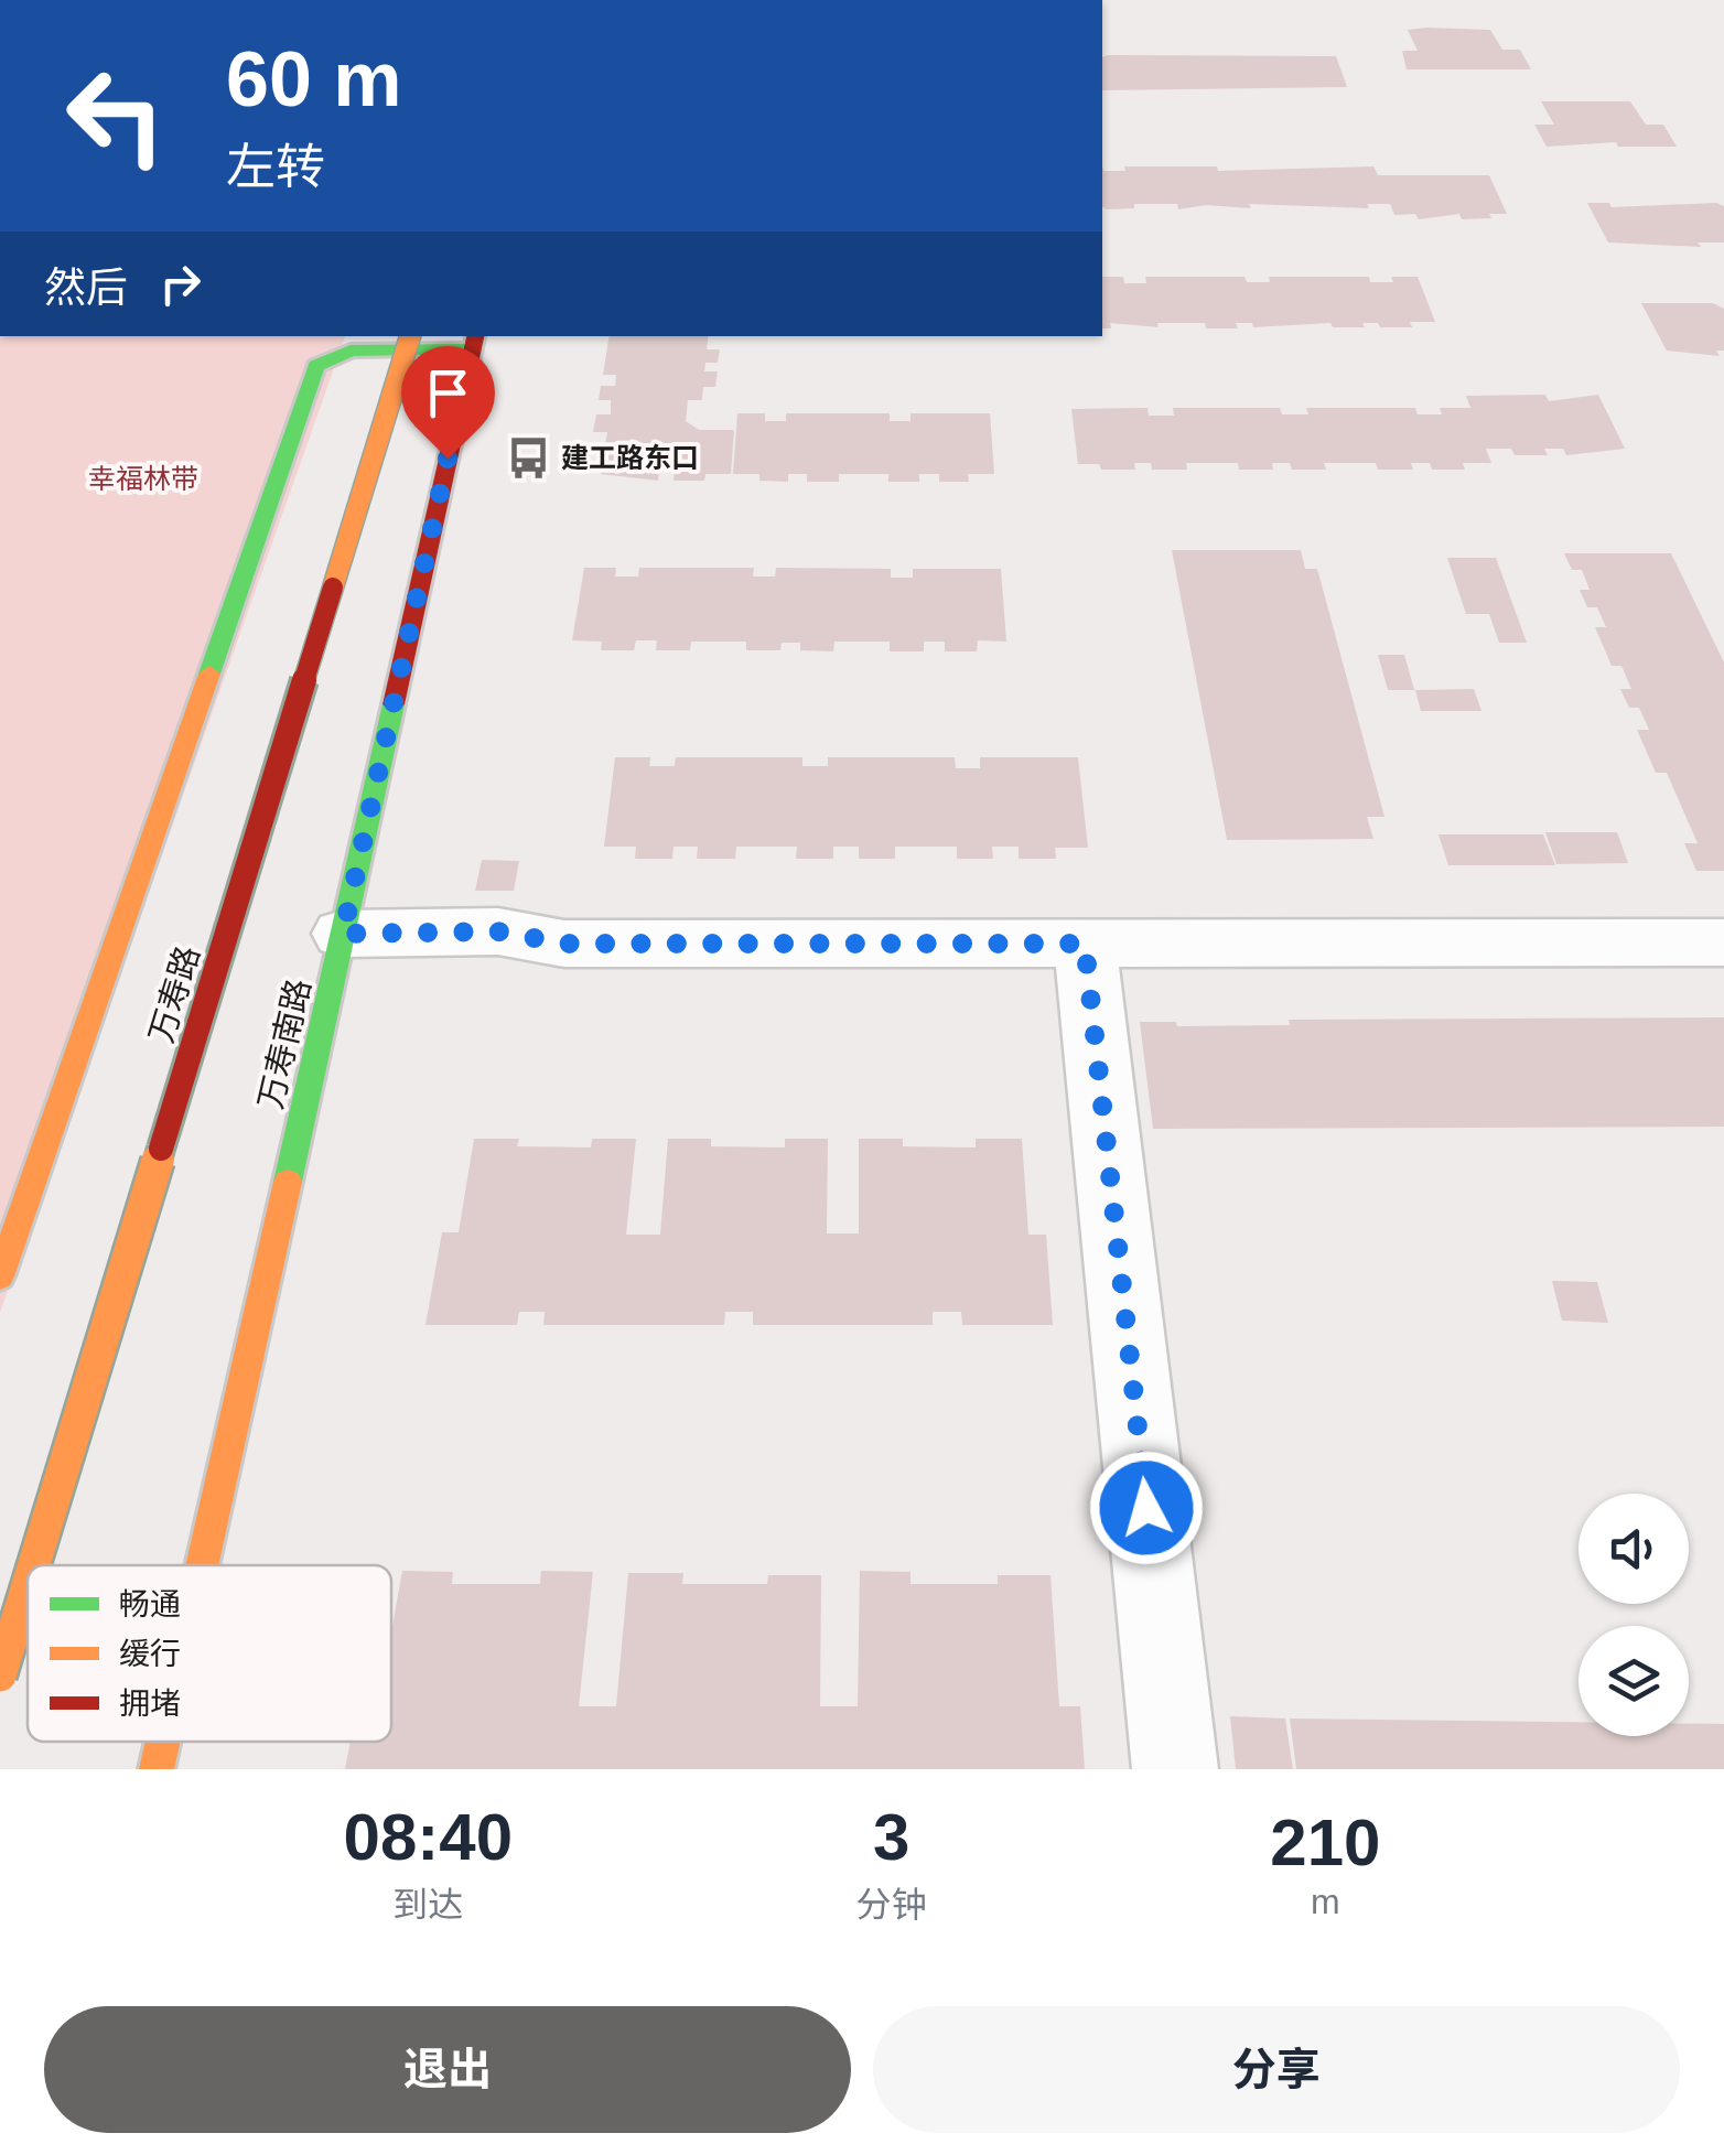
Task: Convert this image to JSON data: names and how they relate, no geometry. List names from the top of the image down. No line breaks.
{"streets":{"main road":["万寿路","万寿南路"]},"parks":["幸福林带"],"places":{"bus stop":["建工路东口"]},"legend":["畅通","缓行","拥堵"],"page":{"turn":["60 m","左转"],"then":"然后","eta":["08:40","到达","3","分钟","210","m"],"buttons":["退出","分享"]}}
